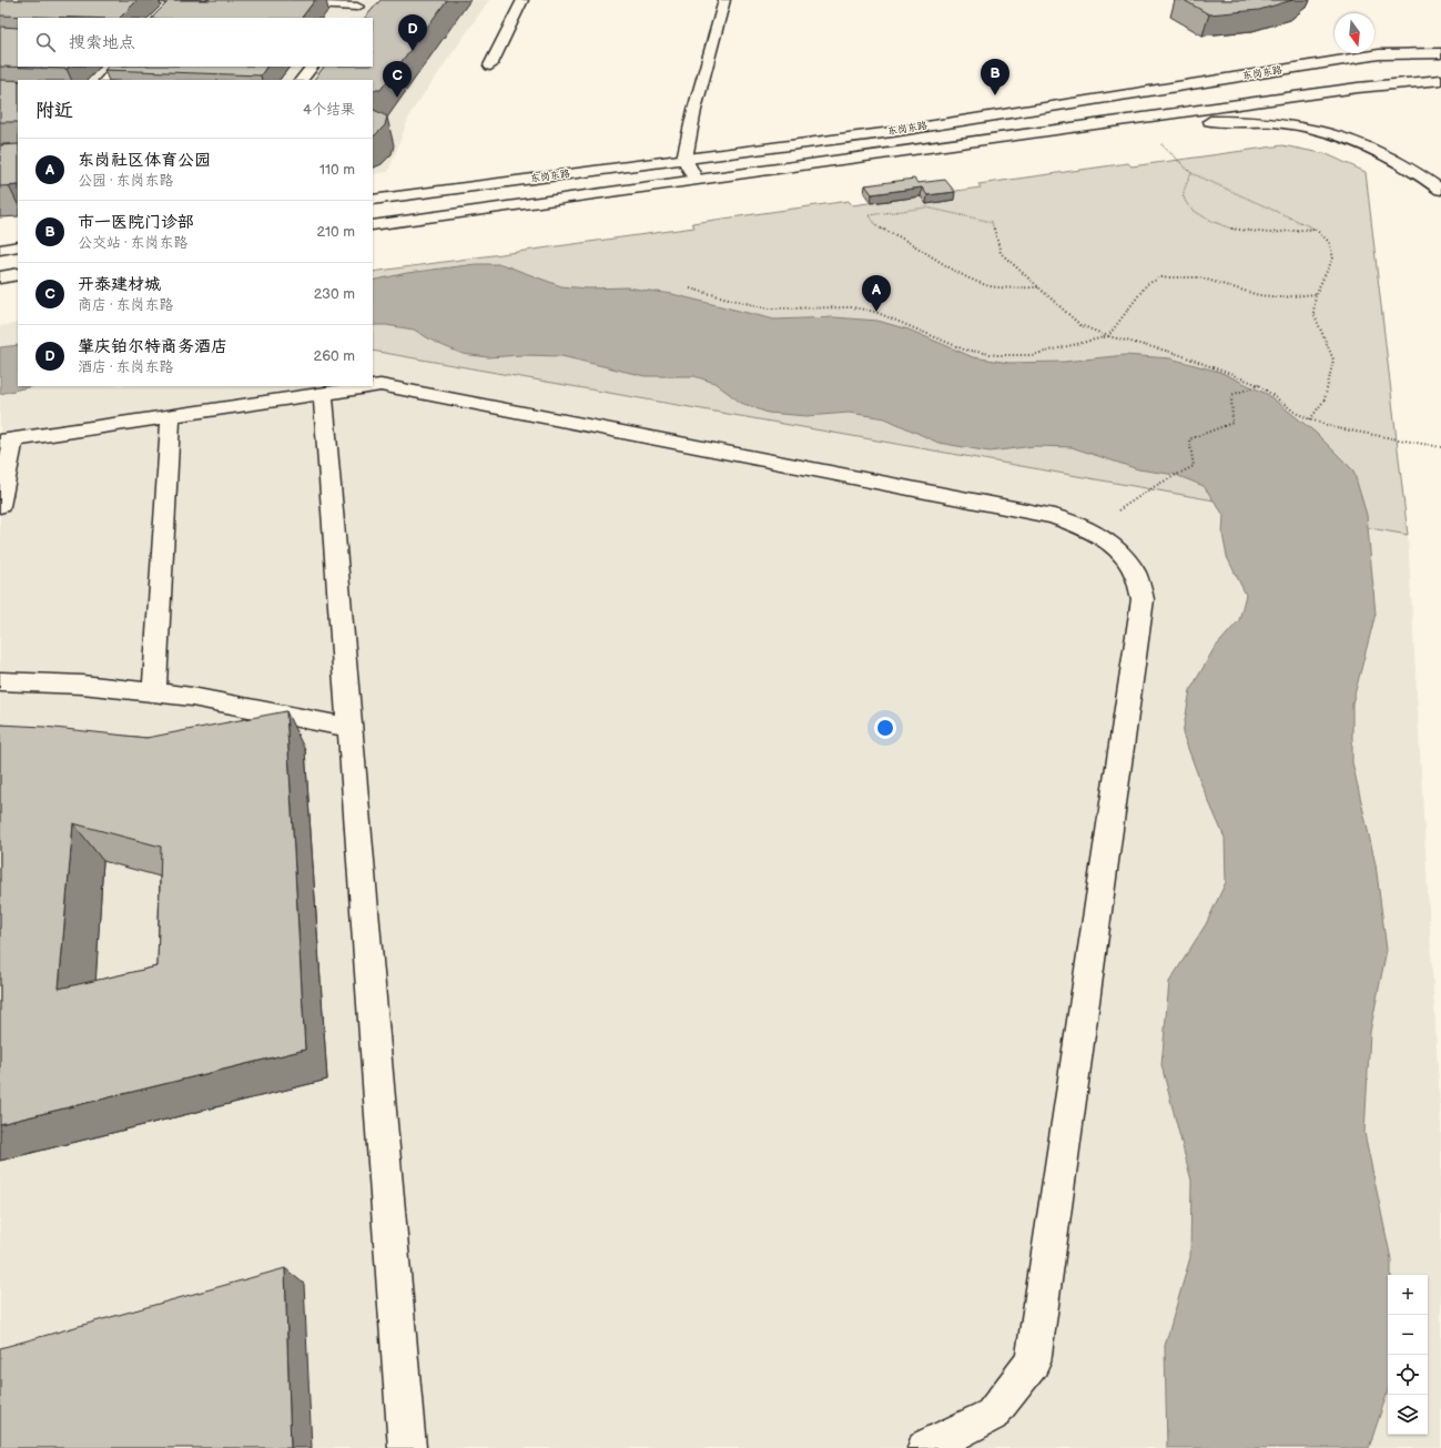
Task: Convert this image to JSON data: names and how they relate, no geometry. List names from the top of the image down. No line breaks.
{"streets":{"main road":["东岗东路"]},"north":"bottom","page":{"pins":["D","B","C","A"],"search":"搜索地点","heading":["附近","4个结果"],"list":[{"mark":"A","name":"东岗社区体育公园","note":"公园 · 东岗东路","value":"110 m"},{"mark":"B","name":"市一医院门诊部","note":"公交站 · 东岗东路","value":"210 m"},{"mark":"C","name":"开泰建材城","note":"商店 · 东岗东路","value":"230 m"},{"mark":"D","name":"肇庆铂尔特商务酒店","note":"酒店 · 东岗东路","value":"260 m"}],"map_buttons":["+","−"]}}
